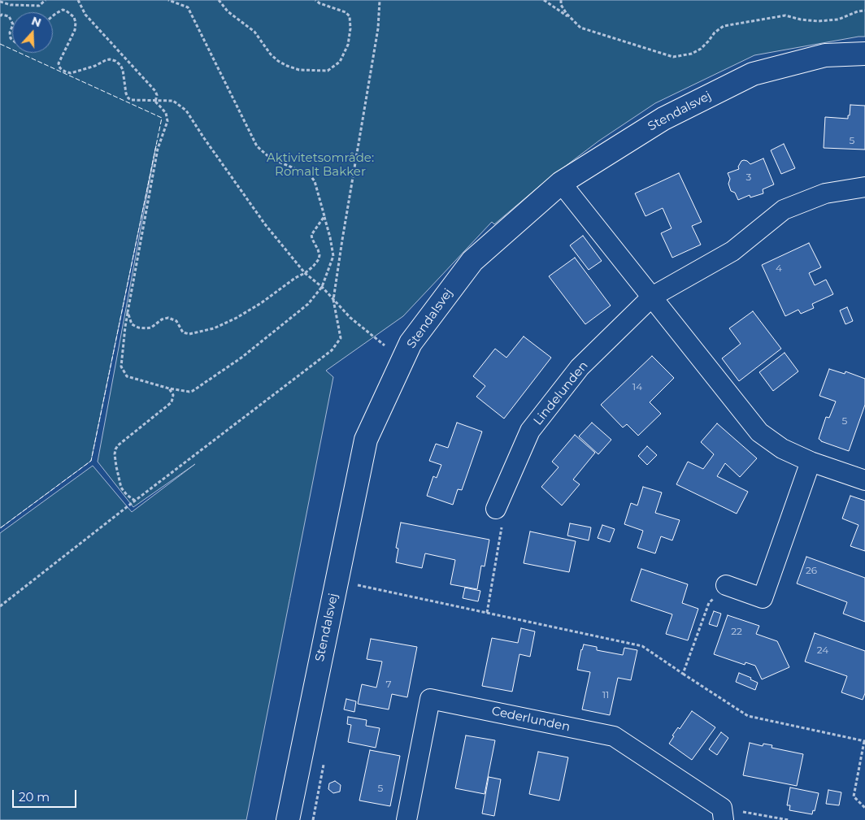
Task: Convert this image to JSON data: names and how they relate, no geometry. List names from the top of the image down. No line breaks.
{"streets":{"street":["Stendalsvej","Lindelunden","Cederlunden"]},"parks":["Aktivitetsområde: Romalt Bakker"],"house_numbers":["5","3","4","14","5","26","22","24","7","11","5"],"scale_bar":"20 m","north":"top"}
